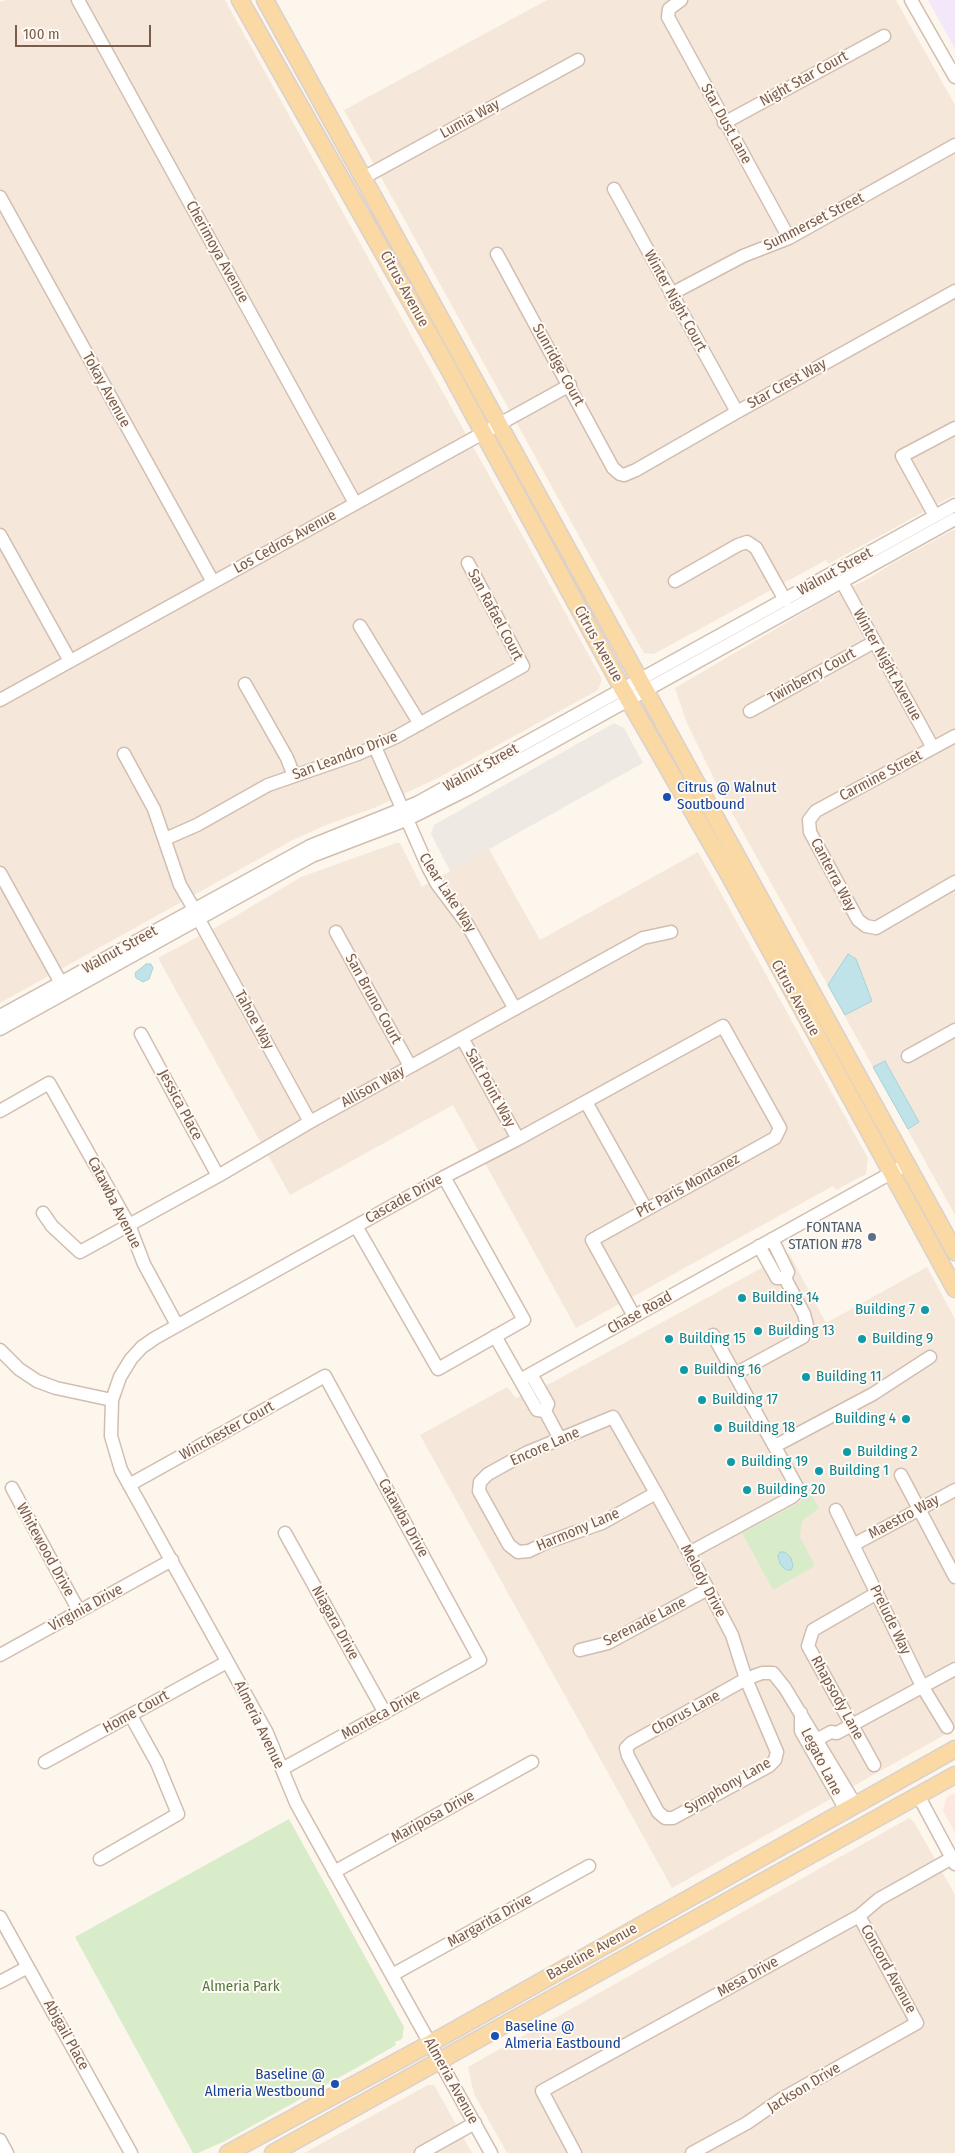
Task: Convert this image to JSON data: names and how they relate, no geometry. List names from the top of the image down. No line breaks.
{"streets":{"main road":["Citrus Avenue","Baseline Avenue"],"street":["Night Star Court","Lumia Way","Star Dust Lane","Summerset Street","Cherimoya Avenue","Winter Night Court","Sunridge Court","Star Crest Way","Tokay Avenue","Los Cedros Avenue","Walnut Street","San Rafael Court","Winter Night Avenue","Twinberry Court","San Leandro Drive","Carmine Street","Canterra Way","Clear Lake Way","San Bruno Court","Tahoe Way","Allison Way","Salt Point Way","Jessica Place","Pfc Paris Montanez","Cascade Drive","Catawba Avenue","Chase Road","Winchester Court","Encore Lane","Maestro Way","Catawba Drive","Harmony Lane","Whitewood Drive","Melody Drive","Virginia Drive","Prelude Way","Serenade Lane","Niagara Drive","Rhapsody Lane","Home Court","Chorus Lane","Monteca Drive","Almeria Avenue","Legato Lane","Symphony Lane","Mariposa Drive","Margarita Drive","Concord Avenue","Mesa Drive","Abigail Place","Jackson Drive"]},"crossings":[["Night Star Court","Star Dust Lane"],["Lumia Way","Citrus Avenue"],["Star Dust Lane","Summerset Street"],["Summerset Street","Winter Night Court"],["Cherimoya Avenue","Los Cedros Avenue"],["Citrus Avenue","Los Cedros Avenue"],["Citrus Avenue","Walnut Street"],["Citrus Avenue","Chase Road"],["Winter Night Court","Star Crest Way"],["Sunridge Court","Star Crest Way"],["Sunridge Court","Los Cedros Avenue"],["Tokay Avenue","Los Cedros Avenue"],["Walnut Street","Winter Night Avenue"],["Walnut Street","Clear Lake Way"],["Walnut Street","Tahoe Way"],["San Rafael Court","San Leandro Drive"],["Winter Night Avenue","Twinberry Court"],["Winter Night Avenue","Carmine Street"],["San Leandro Drive","Clear Lake Way"],["San Leandro Drive","Tahoe Way"],["Carmine Street","Canterra Way"],["Clear Lake Way","Allison Way"],["San Bruno Court","Allison Way"],["Tahoe Way","Allison Way"],["Allison Way","Salt Point Way"],["Allison Way","Jessica Place"],["Allison Way","Catawba Avenue"],["Salt Point Way","Cascade Drive"],["Pfc Paris Montanez","Cascade Drive"],["Pfc Paris Montanez","Chase Road"],["Cascade Drive","Catawba Avenue"],["Cascade Drive","Almeria Avenue"],["Winchester Court","Catawba Drive"],["Winchester Court","Almeria Avenue"],["Encore Lane","Harmony Lane"],["Encore Lane","Melody Drive"],["Maestro Way","Prelude Way"],["Catawba Drive","Monteca Drive"],["Harmony Lane","Melody Drive"],["Whitewood Drive","Virginia Drive"],["Melody Drive","Serenade Lane"],["Melody Drive","Chorus Lane"],["Melody Drive","Symphony Lane"],["Virginia Drive","Almeria Avenue"],["Prelude Way","Rhapsody Lane"],["Niagara Drive","Monteca Drive"],["Home Court","Almeria Avenue"],["Chorus Lane","Legato Lane"],["Chorus Lane","Symphony Lane"],["Monteca Drive","Almeria Avenue"],["Almeria Avenue","Mariposa Drive"],["Almeria Avenue","Margarita Drive"],["Almeria Avenue","Baseline Avenue"],["Legato Lane","Baseline Avenue"],["Concord Avenue","Mesa Drive"],["Concord Avenue","Jackson Drive"]],"parks":["Almeria Park"],"places":["Citrus @ Walnut Soutbound","FONTANA STATION #78","Building 14","Building 7","Building 13","Building 15","Building 9","Building 16","Building 11","Building 17","Building 4","Building 18","Building 2","Building 19","Building 1","Building 20","Baseline @ Almeria Eastbound","Baseline @ Almeria Westbound"],"scale_bar":"100 m"}
